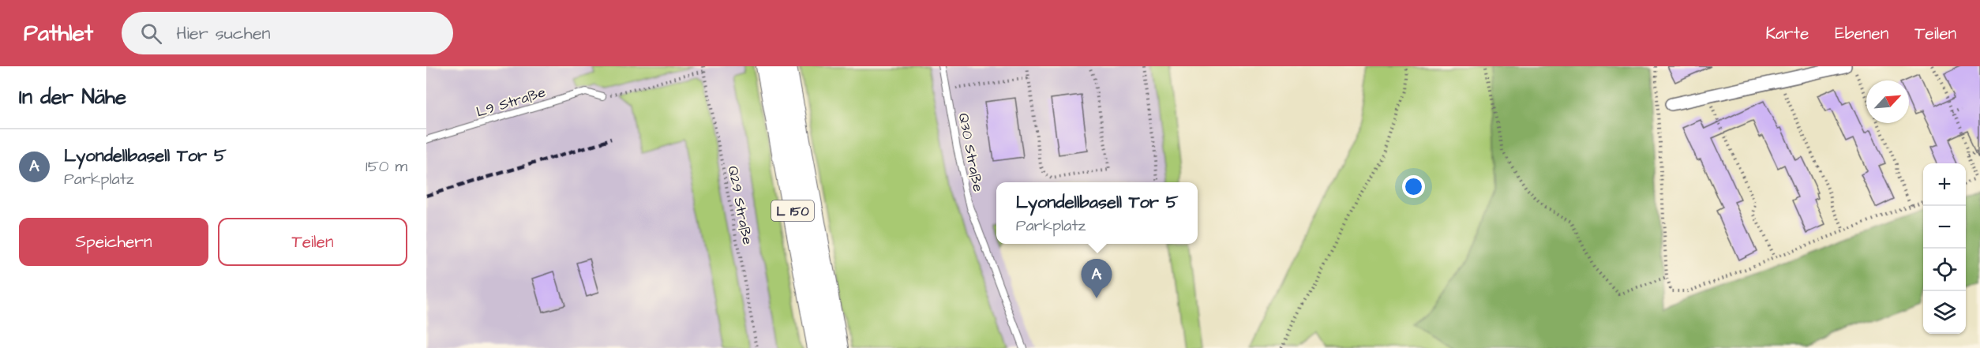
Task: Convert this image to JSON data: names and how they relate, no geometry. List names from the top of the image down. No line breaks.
{"streets":{"highway":["L 150"],"lane":["L9 Straße","Q30 Straße"],"path":["Q29 Straße"]},"north":"top right","page":{"header":"Pathlet","search":"Hier suchen","nav":["Karte","Ebenen","Teilen"],"heading":"In der Nähe","list":[{"mark":"A","name":"Lyondellbasell Tor 5","note":"Parkplatz","value":"150 m"}],"map_buttons":["+","−"],"popup":["Lyondellbasell Tor 5","Parkplatz"],"buttons":["Speichern","Teilen"],"pins":"A"}}
